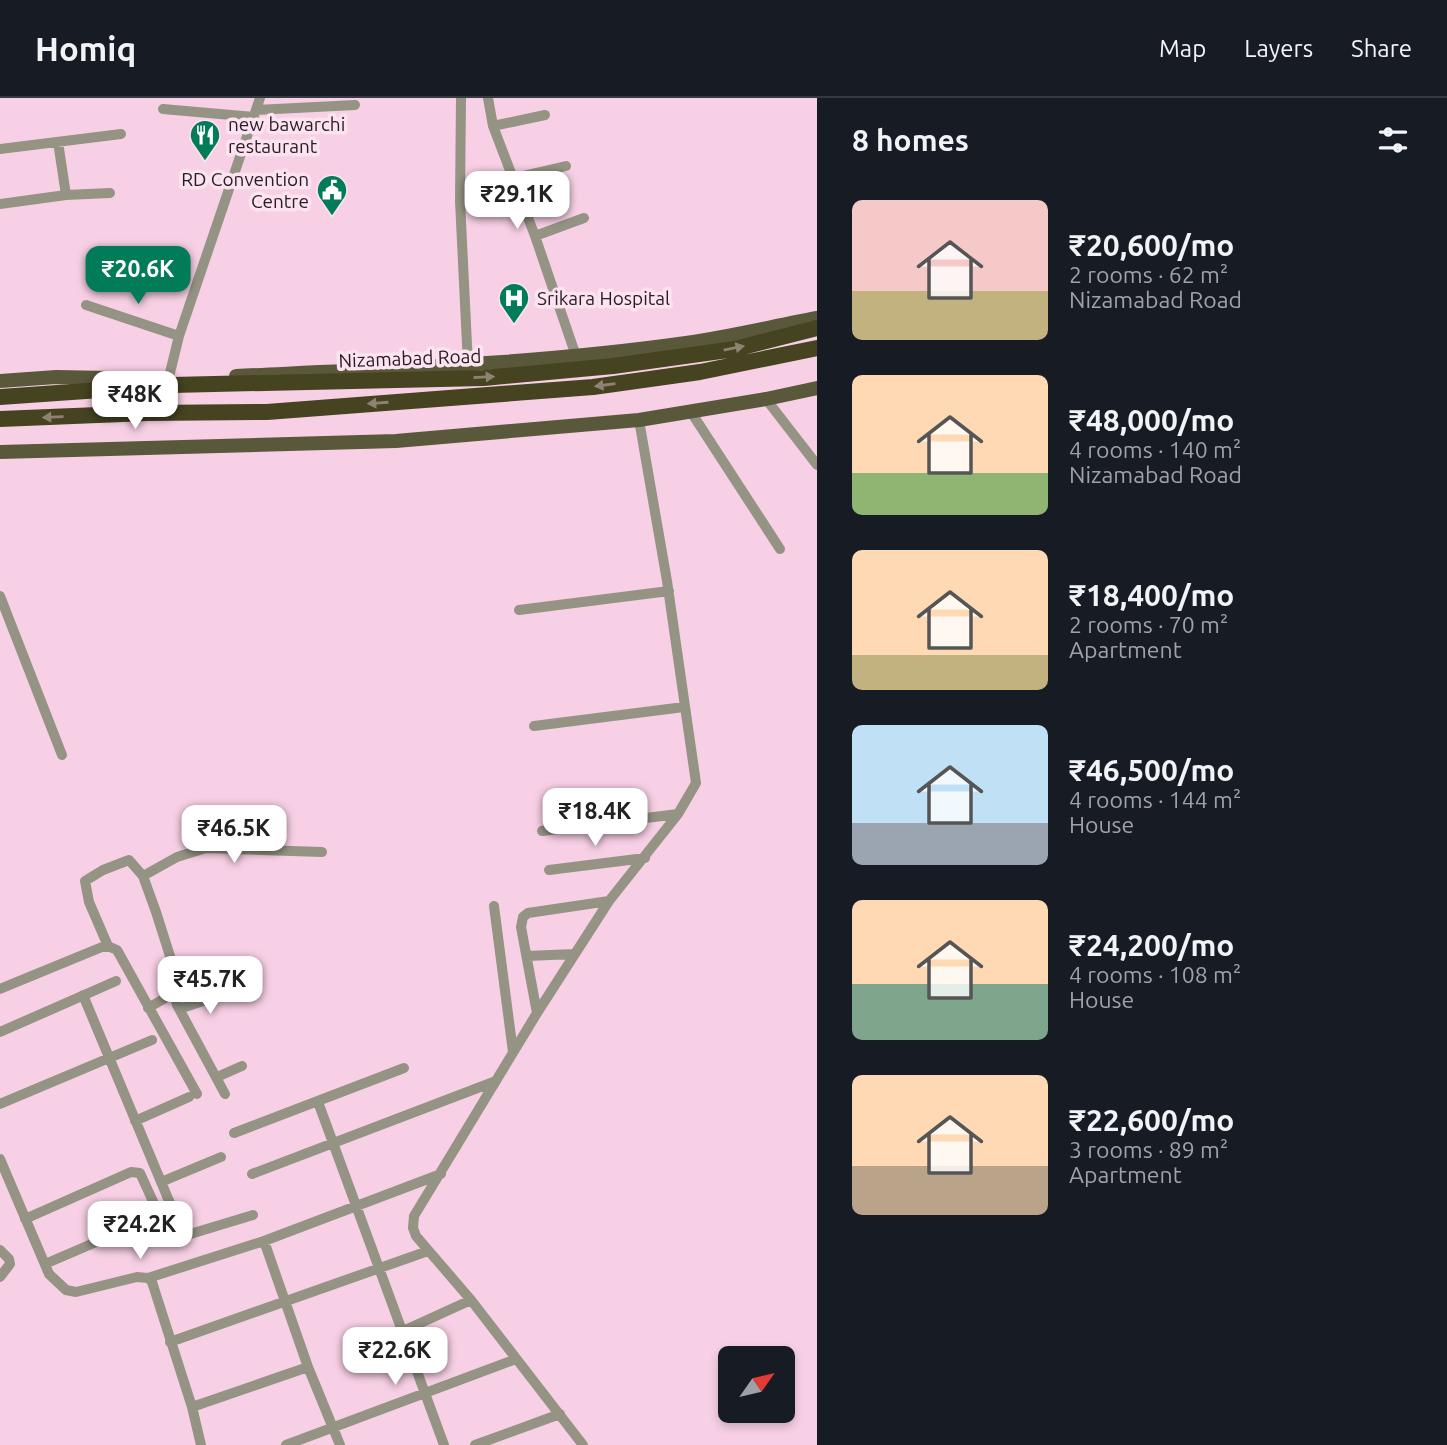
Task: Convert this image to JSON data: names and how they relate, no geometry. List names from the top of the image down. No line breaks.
{"streets":{"highway":["Nizamabad Road"]},"places":{"restaurant":["new bawarchi restaurant"],"public building":["RD Convention Centre"],"hospital":["Srikara Hospital"]},"north":"top right","page":{"header":"Homiq","nav":["Map","Layers","Share"],"heading":"8 homes","price":["₹29.1K","₹20.6K","₹48K","₹18.4K","₹46.5K","₹45.7K","₹24.2K","₹22.6K"],"list":[{"name":"₹20,600/mo","note":"2 rooms · 62 m² · Nizamabad Road"},{"name":"₹48,000/mo","note":"4 rooms · 140 m² · Nizamabad Road"},{"name":"₹18,400/mo","note":"2 rooms · 70 m² · Apartment"},{"name":"₹46,500/mo","note":"4 rooms · 144 m² · House"},{"name":"₹24,200/mo","note":"4 rooms · 108 m² · House"},{"name":"₹22,600/mo","note":"3 rooms · 89 m² · Apartment"}]}}
